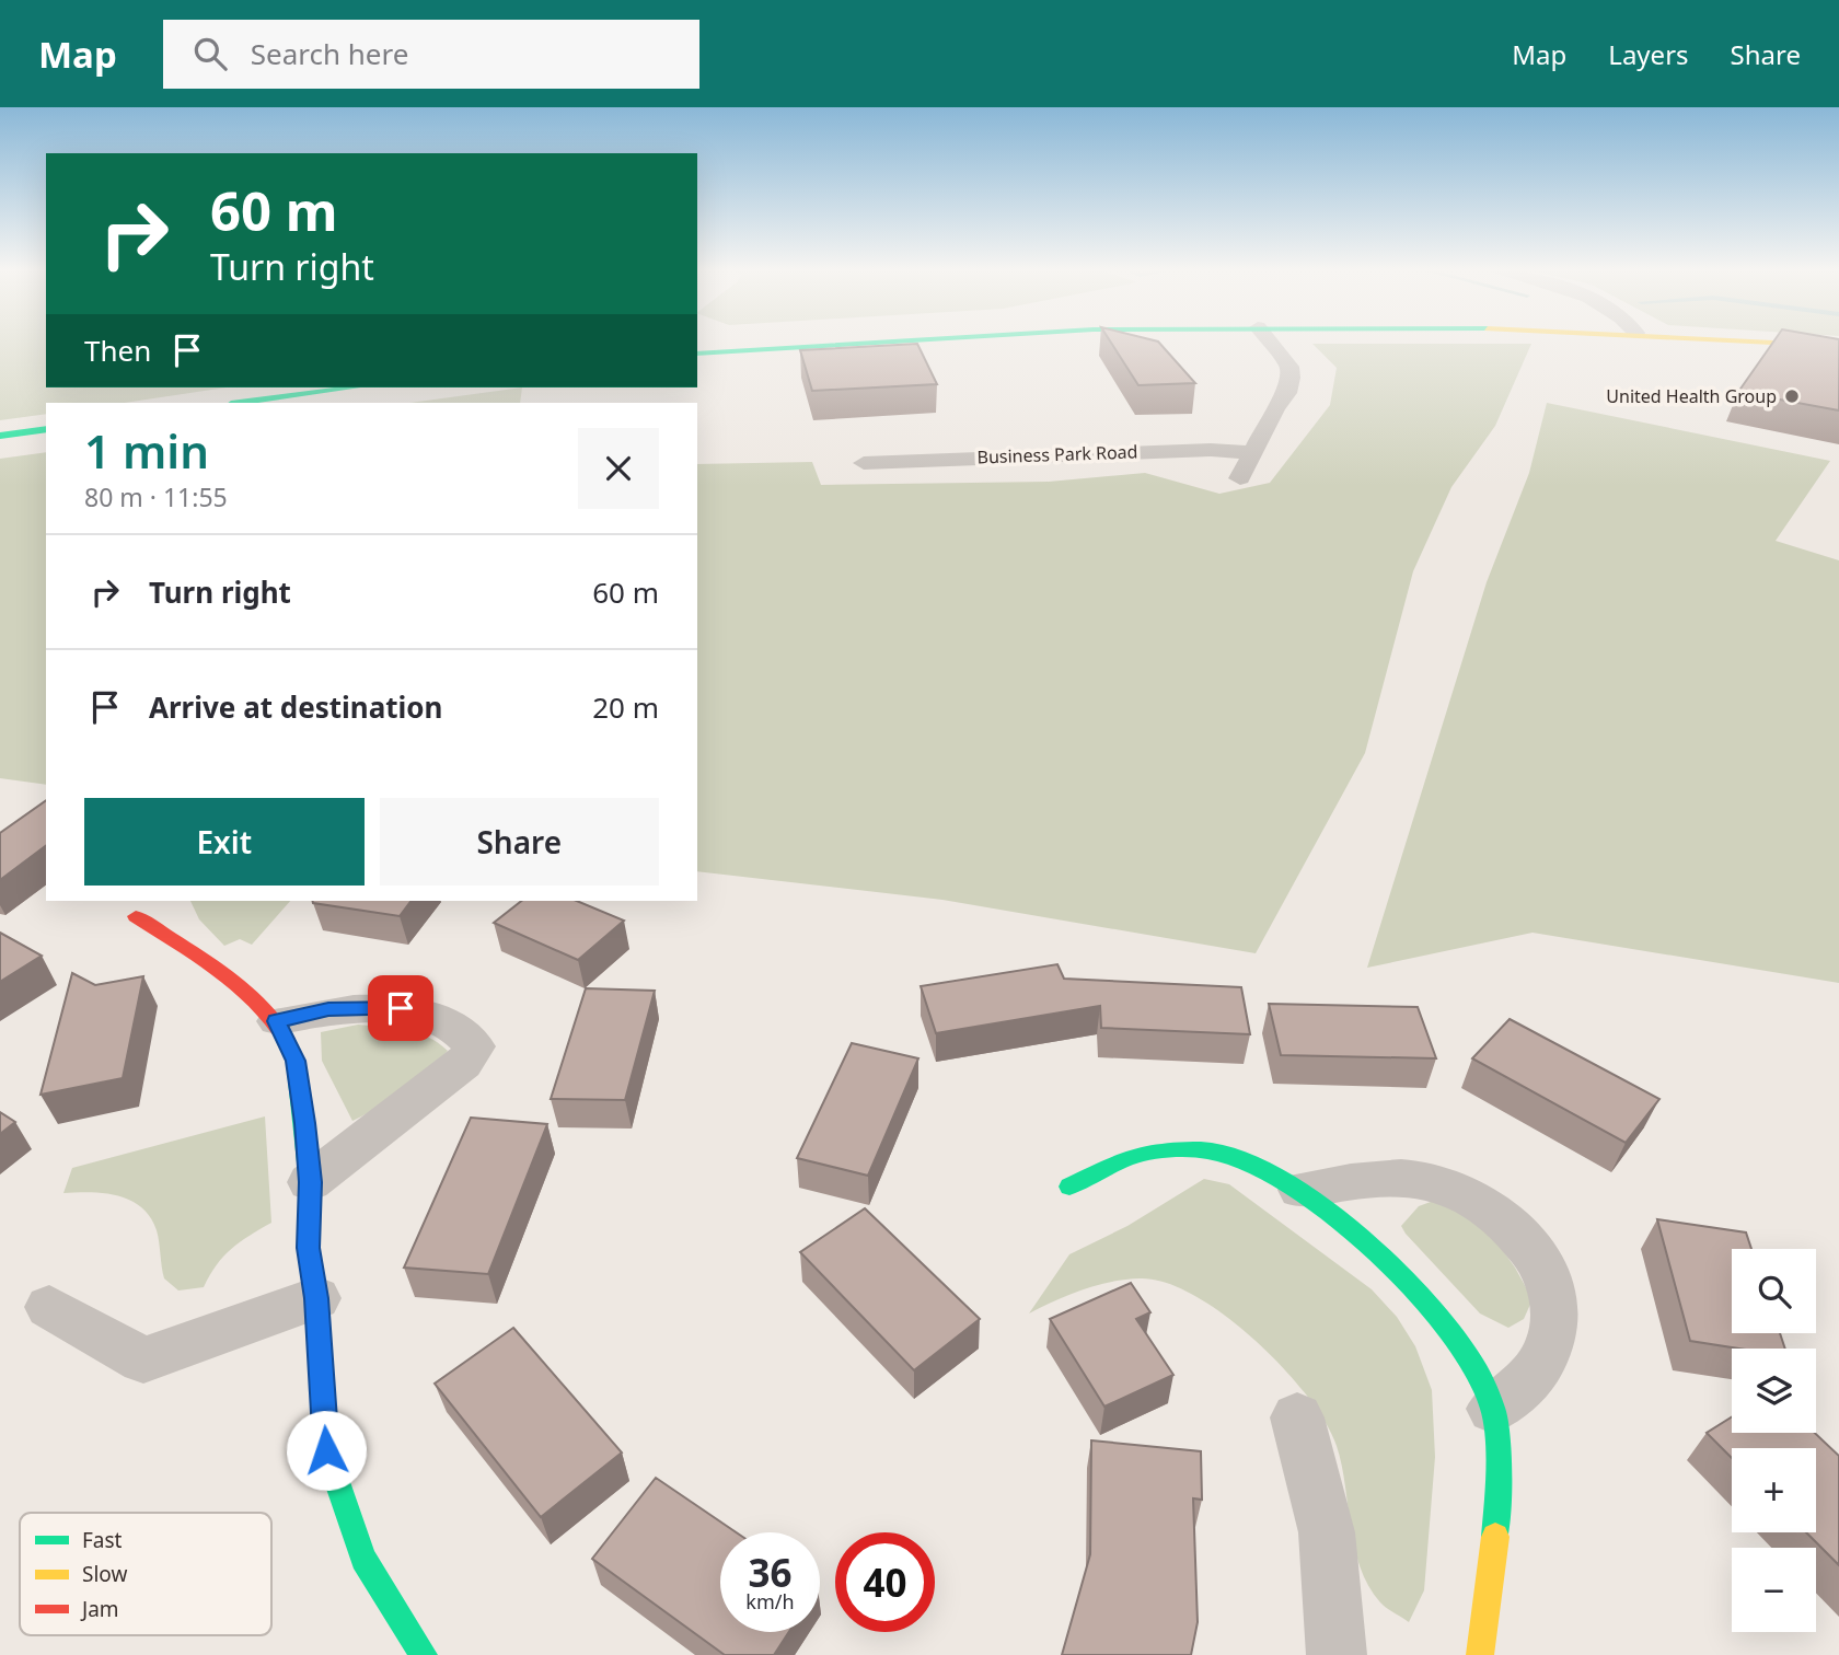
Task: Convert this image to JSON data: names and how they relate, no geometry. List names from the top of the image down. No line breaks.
{"streets":{"street":["Business Park Road"]},"places":["United Health Group"],"legend":["Fast","Slow","Jam"],"page":{"header":"Map","search":"Search here","nav":["Map","Layers","Share"],"turn":["60 m","Turn right"],"then":"Then","heading":["1 min","80 m · 11:55"],"list":[{"name":"Turn right","value":"60 m"},{"name":"Arrive at destination","value":"20 m"}],"buttons":["Exit","Share"],"map_buttons":["+","−"],"speed":"36 km/h","limit":"40"}}
